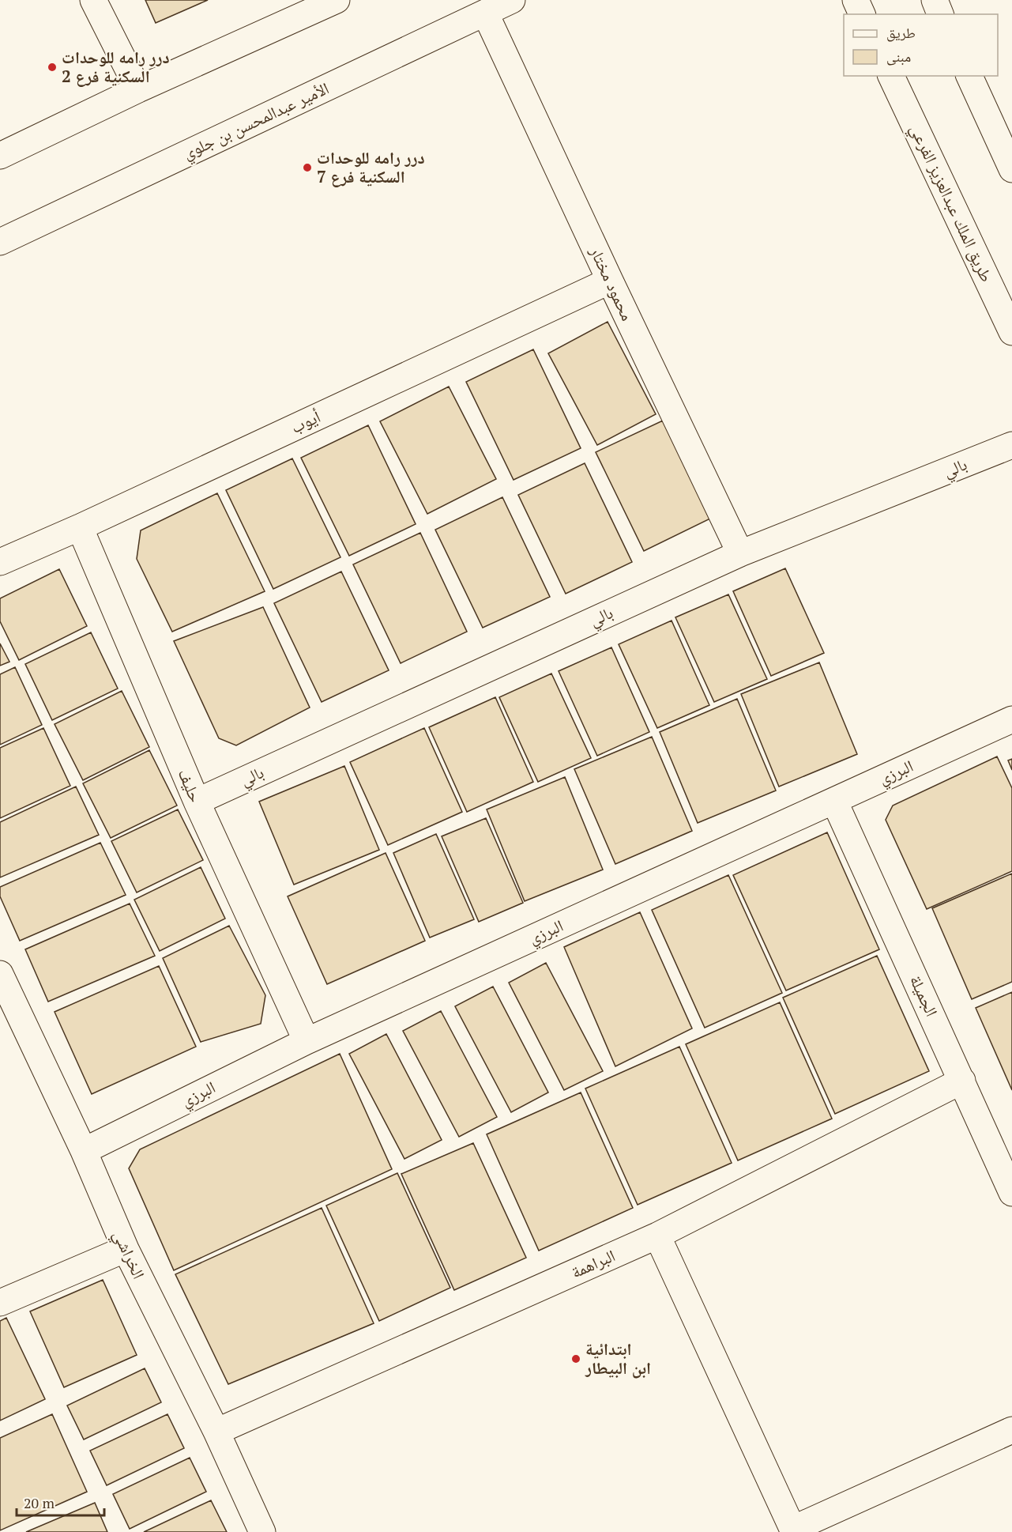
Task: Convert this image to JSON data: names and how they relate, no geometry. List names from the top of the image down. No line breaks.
{"streets":{"street":["الأمير عبدالمحسن بن جلوي","طريق الملك عبدالعزيز الفرعي","محمود مختار","أيوب","بالي","البرزي","حليف","الجميلة","الخراشي","البراهمة"]},"crossings":[["الأمير عبدالمحسن بن جلوي","محمود مختار"],["محمود مختار","أيوب"],["محمود مختار","بالي"],["أيوب","حليف"],["بالي","حليف"],["البرزي","حليف"],["البرزي","الجميلة"],["البرزي","الخراشي"],["الجميلة","البراهمة"],["الخراشي","البراهمة"]],"places":["درر رامه للوحدات السكنية فرع 2","درر رامه للوحدات السكنية فرع 7","ابتدائية ابن البيطار"],"legend":["طريق","مبنى"],"scale_bar":"20 m"}
